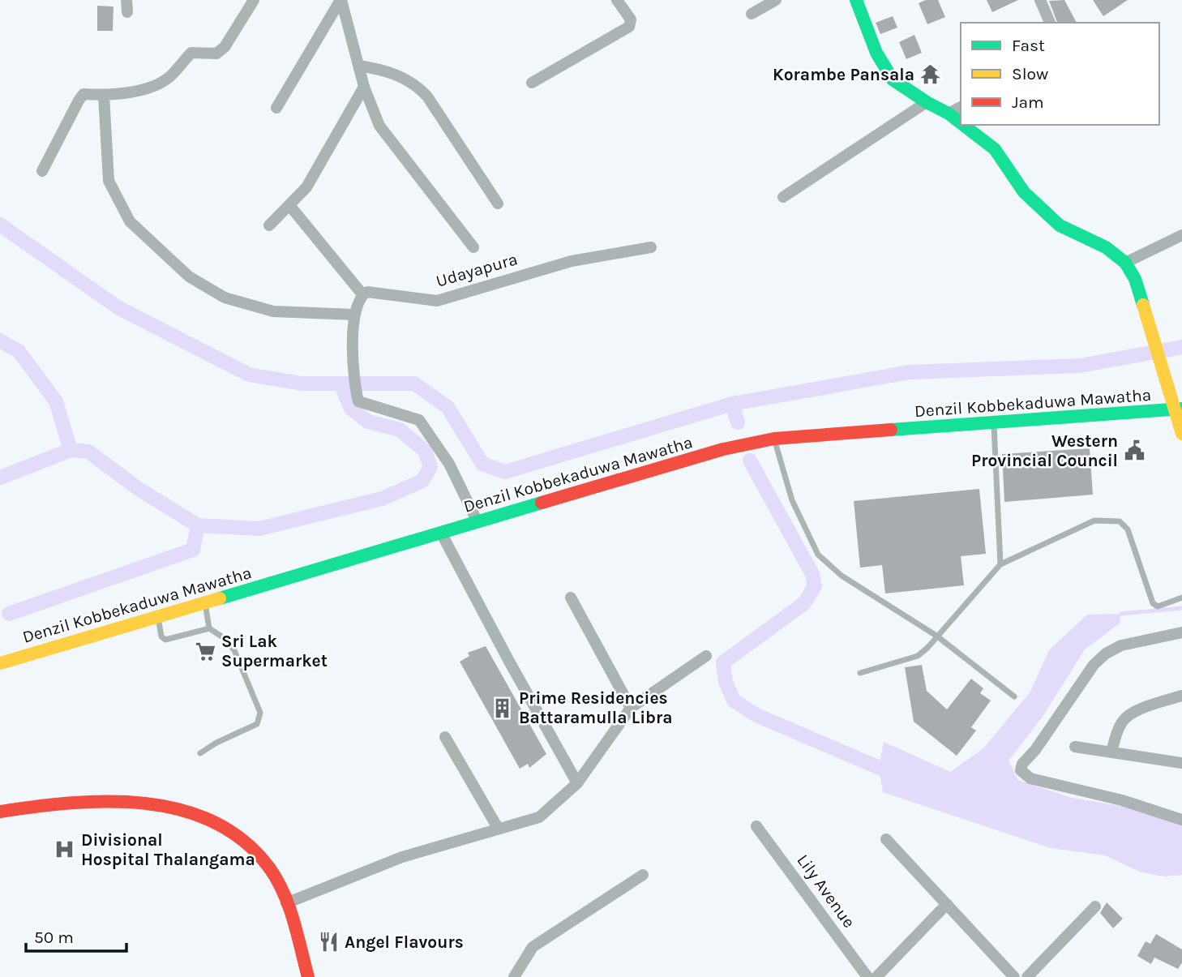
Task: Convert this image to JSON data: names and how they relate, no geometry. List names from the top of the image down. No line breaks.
{"streets":{"main road":["Denzil Kobbekaduwa Mawatha"],"street":["Udayapura","Lily Avenue"]},"places":{"temple":["Korambe Pansala"],"public building":["Western Provincial Council"],"supermarket":["Sri Lak Supermarket"],"building":["Prime Residencies Battaramulla Libra"],"hospital":["Divisional Hospital Thalangama"],"restaurant":["Angel Flavours"]},"legend":["Fast","Slow","Jam"],"scale_bar":"50 m"}
